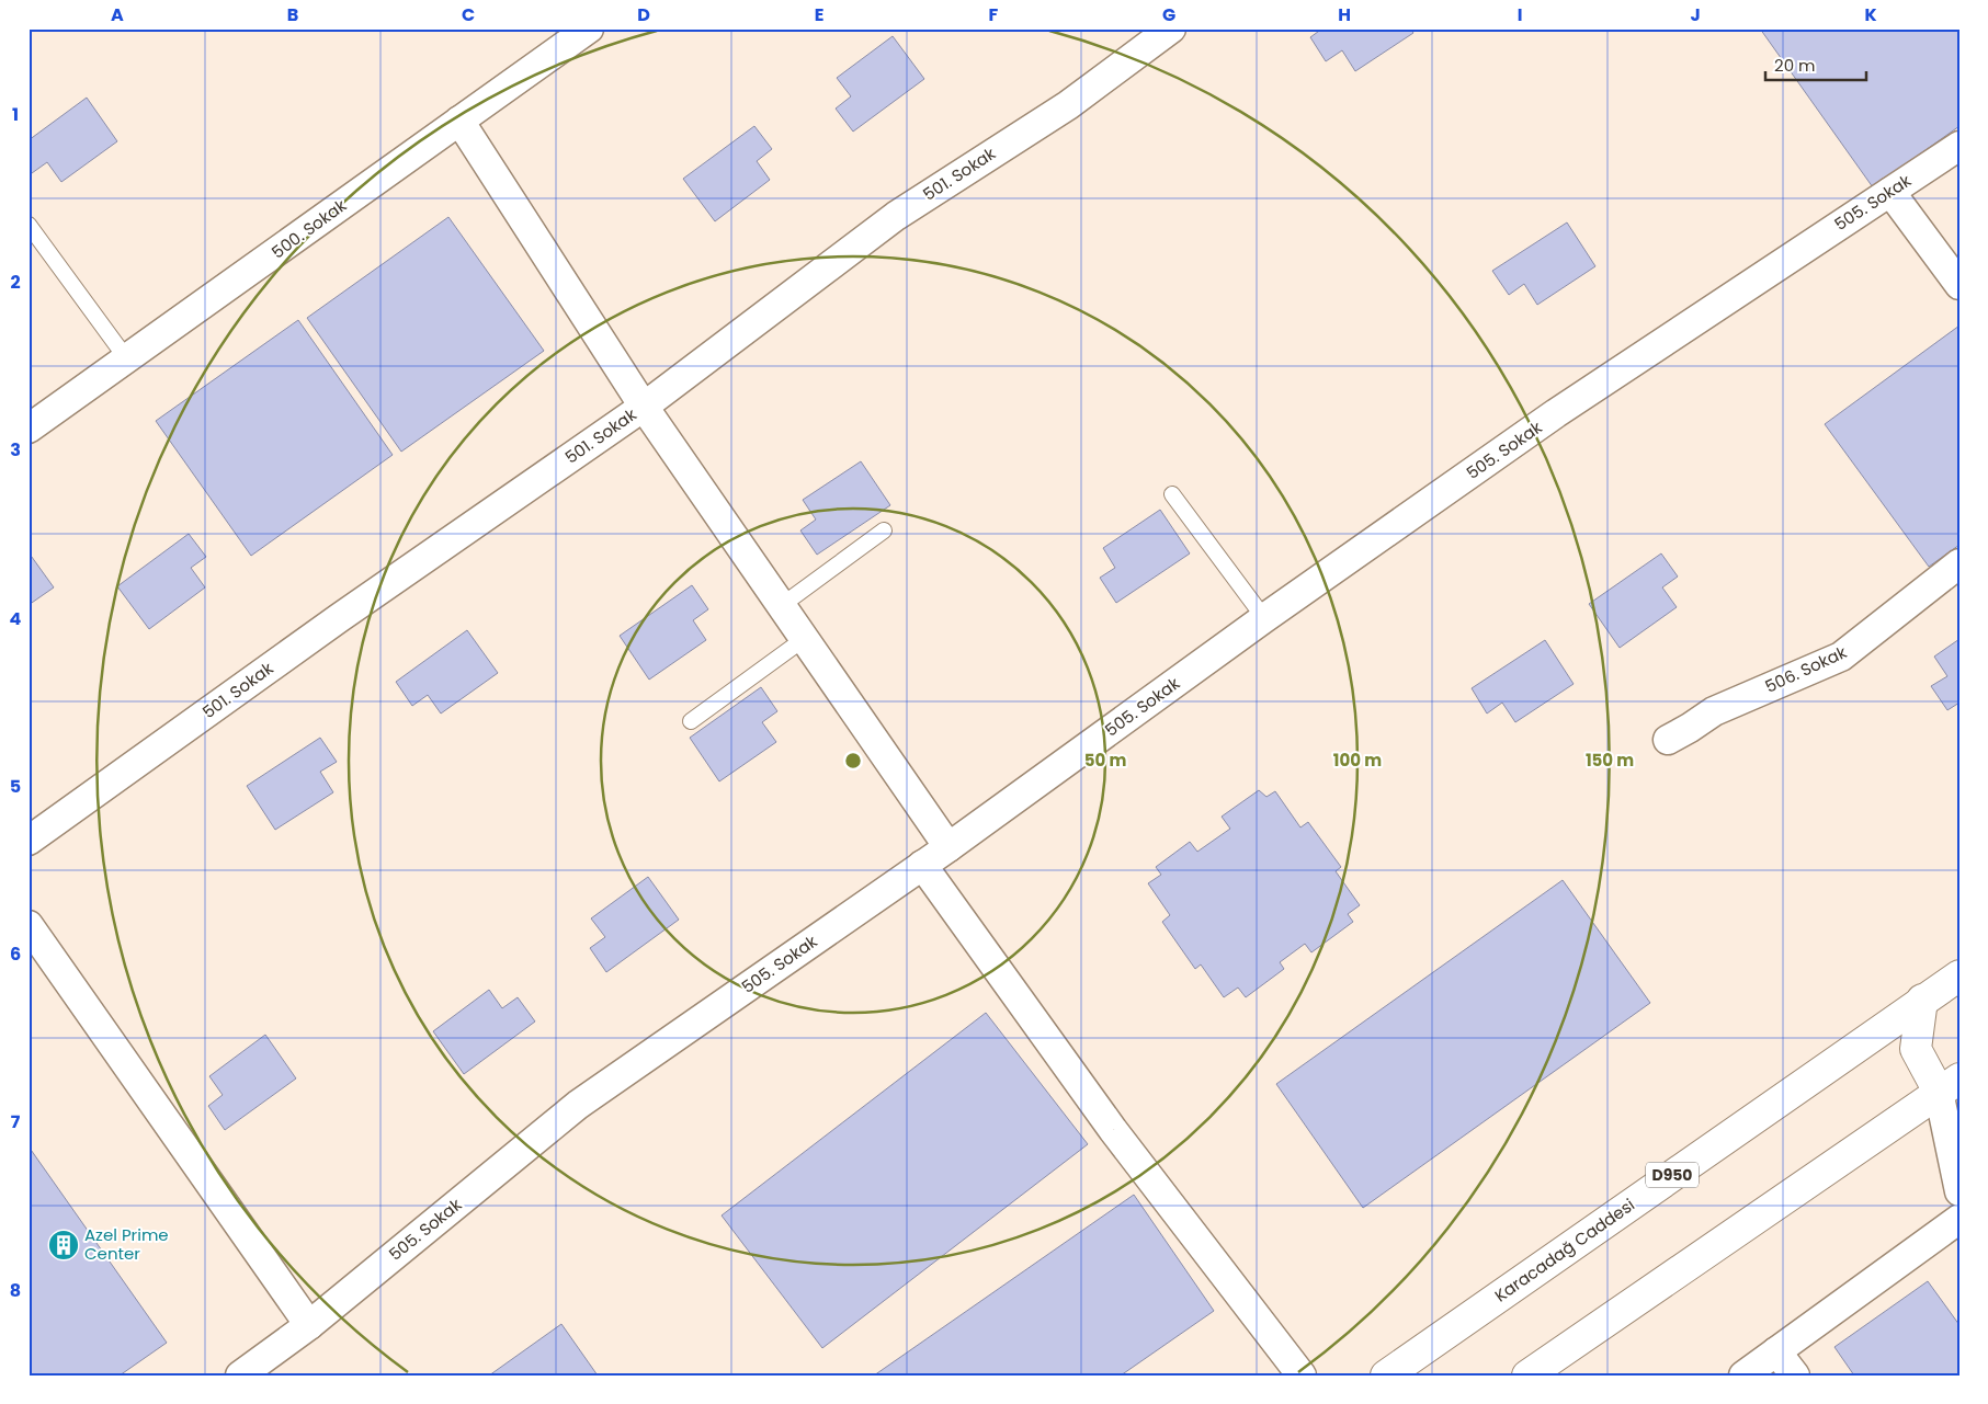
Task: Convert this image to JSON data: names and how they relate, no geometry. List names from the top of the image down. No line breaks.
{"streets":{"highway":["D950","Karacadağ Caddesi"],"street":["501. Sokak","505. Sokak","500. Sokak","506. Sokak"]},"places":{"building":["Azel Prime Center"]},"scale_bar":"20 m","grid":{"columns":["A","B","C","D","E","F","G","H","I","J","K"],"rows":["1","2","3","4","5","6","7","8"]},"rings":["50 m","100 m","150 m"]}
